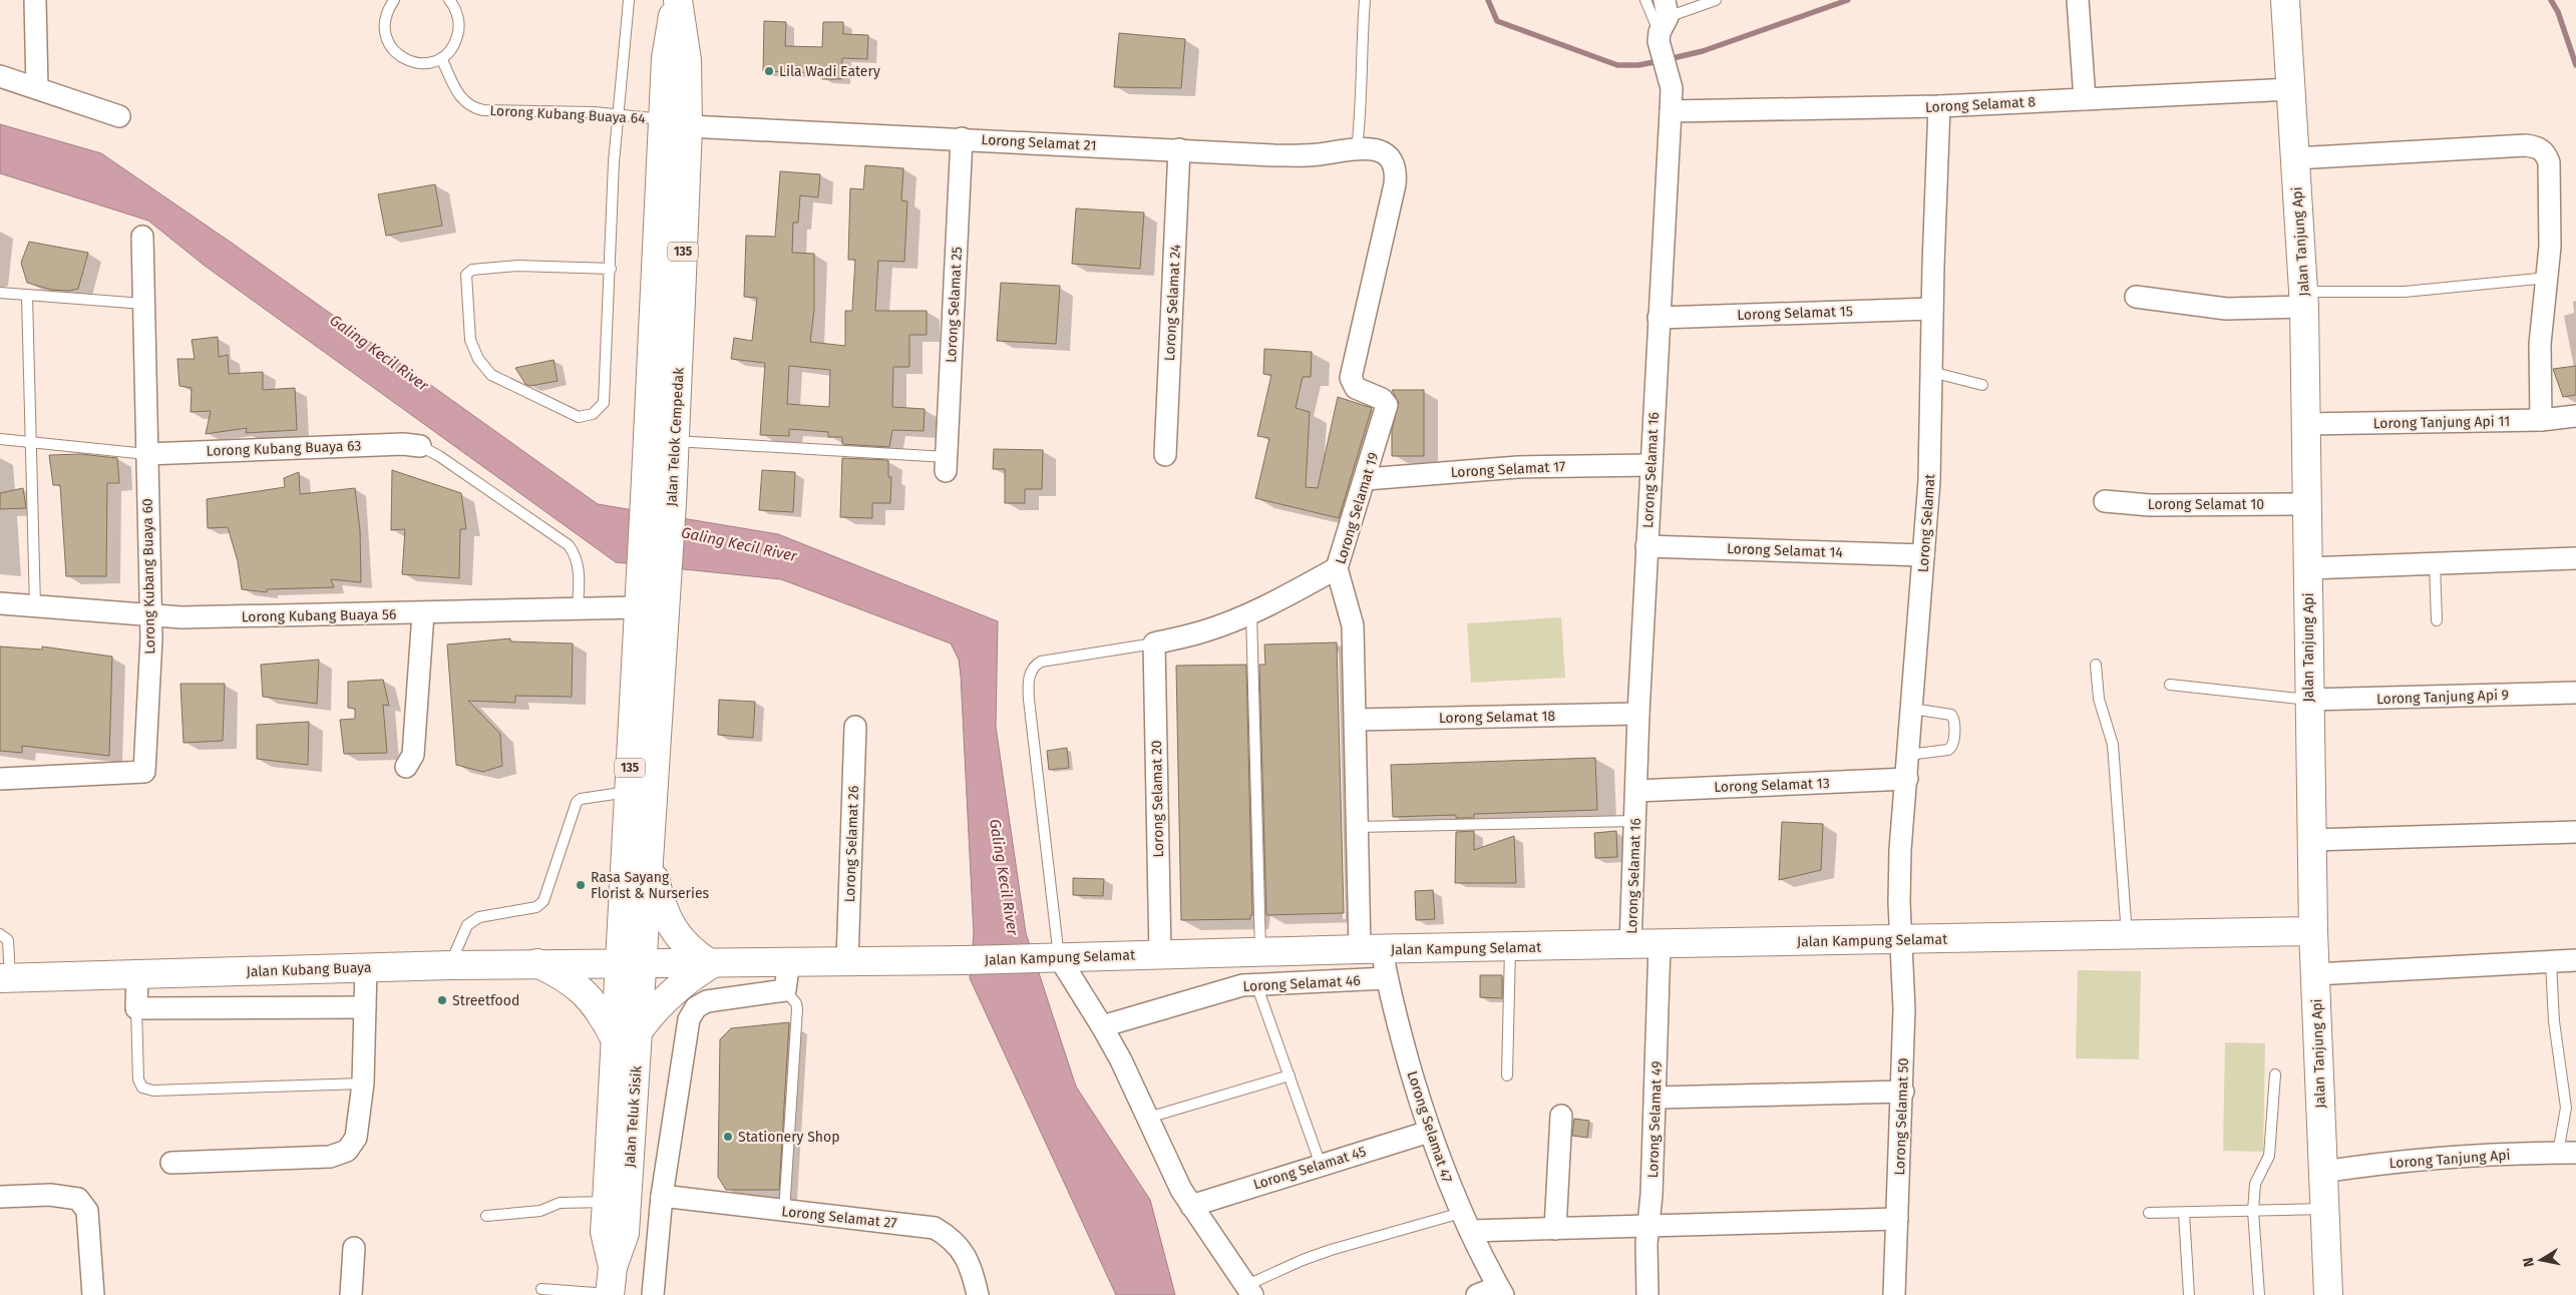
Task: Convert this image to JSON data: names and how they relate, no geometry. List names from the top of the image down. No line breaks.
{"streets":{"street":["Lorong Selamat 8","Lorong Selamat 21","Jalan Tanjung Api","135","Lorong Selamat 24","Lorong Selamat 25","Lorong Selamat 15","Lorong Tanjung Api 11","Jalan Telok Cempedak","Lorong Kubang Buaya 63","Lorong Selamat 17","Lorong Selamat 16","Lorong Selamat 10","Lorong Selamat 19","Lorong Selamat","Lorong Selamat 14","Lorong Kubang Buaya 60","Lorong Kubang Buaya 56","Lorong Tanjung Api 9","Lorong Selamat 18","Lorong Selamat 13","Lorong Selamat 20","Lorong Selamat 26","Jalan Kampung Selamat","Jalan Kubang Buaya","Lorong Selamat 46","Jalan Teluk Sisik","Lorong Selamat 50","Lorong Selamat 49","Lorong Selamat 47","Lorong Tanjung Api","Lorong Selamat 45","Lorong Selamat 27"],"lane":["Lorong Kubang Buaya 64"]},"crossings":[["Lorong Selamat 8","Jalan Tanjung Api"],["Lorong Selamat 8","Lorong Selamat 16"],["Lorong Selamat 8","Lorong Selamat"],["Lorong Kubang Buaya 64","Lorong Selamat 21"],["Lorong Kubang Buaya 64","Jalan Telok Cempedak"],["Lorong Selamat 21","Lorong Selamat 24"],["Lorong Selamat 21","Lorong Selamat 25"],["Lorong Selamat 21","Jalan Telok Cempedak"],["Lorong Selamat 21","Lorong Selamat 19"],["Jalan Tanjung Api","Lorong Tanjung Api 11"],["Jalan Tanjung Api","Lorong Selamat 10"],["Jalan Tanjung Api","Lorong Tanjung Api 9"],["Jalan Tanjung Api","Jalan Kampung Selamat"],["Jalan Tanjung Api","Lorong Tanjung Api"],["Lorong Selamat 15","Lorong Selamat 16"],["Lorong Selamat 15","Lorong Selamat"],["Jalan Telok Cempedak","Lorong Kubang Buaya 56"],["Jalan Telok Cempedak","Jalan Kampung Selamat"],["Jalan Telok Cempedak","Jalan Kubang Buaya"],["Jalan Telok Cempedak","Jalan Teluk Sisik"],["Lorong Kubang Buaya 63","Lorong Kubang Buaya 60"],["Lorong Selamat 17","Lorong Selamat 16"],["Lorong Selamat 17","Lorong Selamat 19"],["Lorong Selamat 16","Lorong Selamat 14"],["Lorong Selamat 16","Lorong Selamat 18"],["Lorong Selamat 16","Lorong Selamat 13"],["Lorong Selamat 16","Jalan Kampung Selamat"],["Lorong Selamat 19","Lorong Selamat 18"],["Lorong Selamat 19","Jalan Kampung Selamat"],["Lorong Selamat 19","Lorong Selamat 47"],["Lorong Selamat","Lorong Selamat 14"],["Lorong Selamat","Lorong Selamat 13"],["Lorong Selamat","Jalan Kampung Selamat"],["Lorong Selamat","Lorong Selamat 50"],["Lorong Kubang Buaya 60","Lorong Kubang Buaya 56"],["Lorong Selamat 20","Jalan Kampung Selamat"],["Lorong Selamat 26","Jalan Kampung Selamat"],["Jalan Kampung Selamat","Jalan Kubang Buaya"],["Jalan Kampung Selamat","Jalan Teluk Sisik"],["Jalan Kampung Selamat","Lorong Selamat 50"],["Jalan Kampung Selamat","Lorong Selamat 49"],["Jalan Kampung Selamat","Lorong Selamat 47"],["Jalan Kubang Buaya","Jalan Teluk Sisik"],["Lorong Selamat 46","Lorong Selamat 47"],["Lorong Selamat 47","Lorong Selamat 45"]],"water":["Galing Kecil River"],"places":["Lila Wadi Eatery","Rasa Sayang Florist & Nurseries","Streetfood","Stationery Shop"],"north":"left"}
